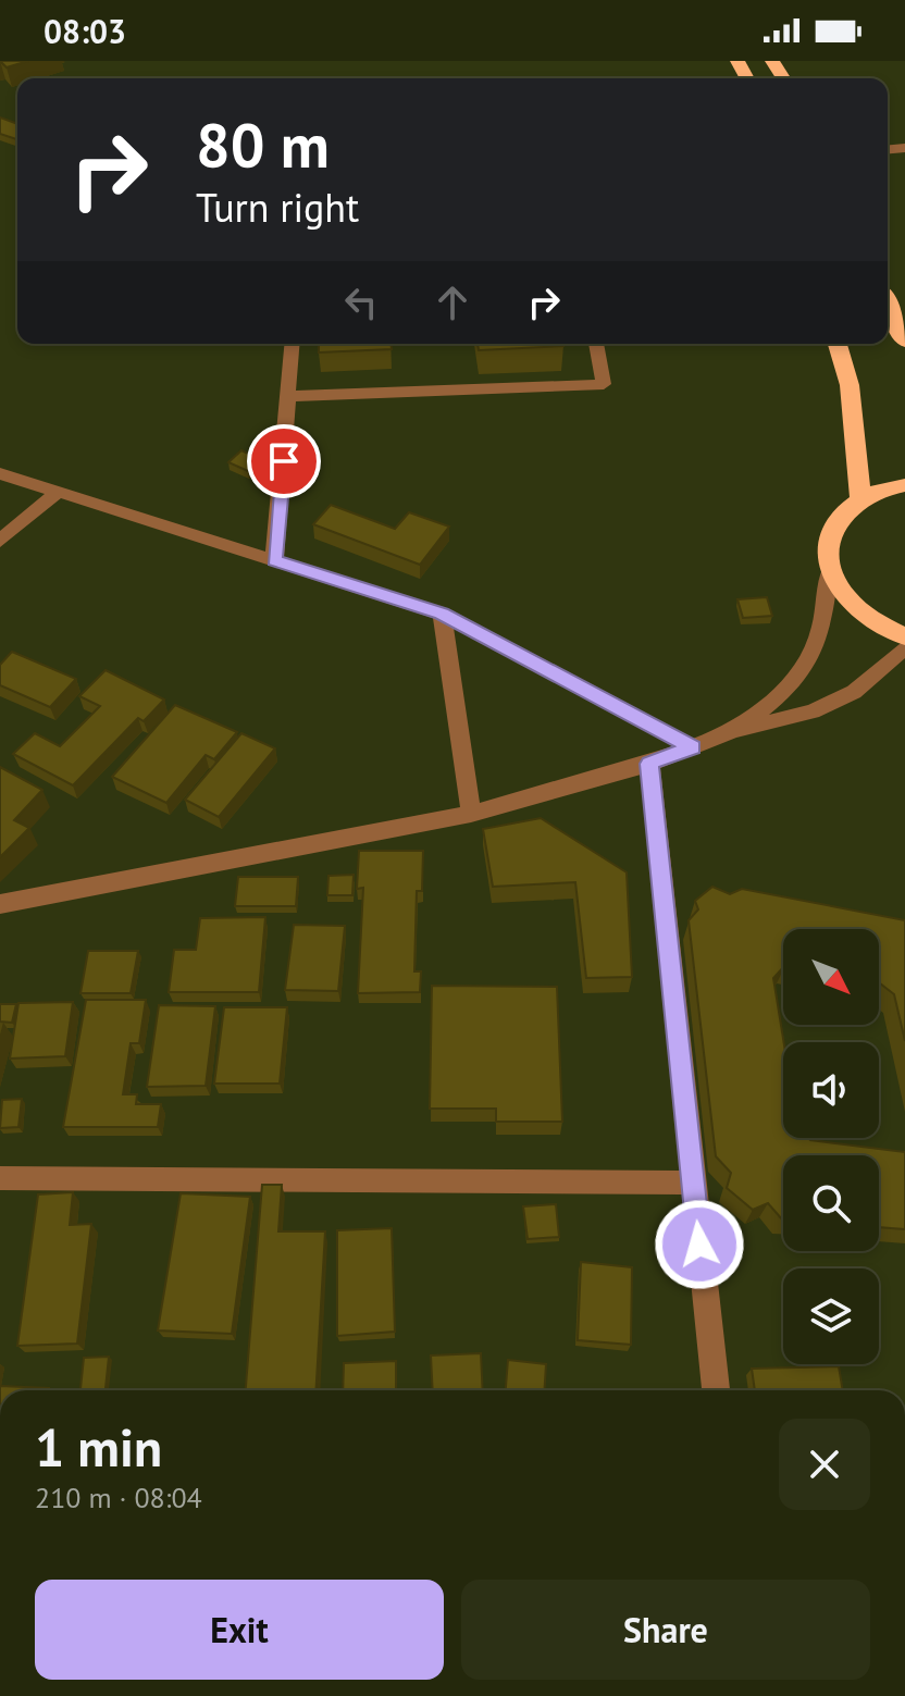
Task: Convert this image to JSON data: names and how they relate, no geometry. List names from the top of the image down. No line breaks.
{"north":"bottom right","page":{"status":"08:03","turn":["80 m","Turn right"],"heading":["1 min","210 m · 08:04"],"buttons":["Exit","Share"]}}
